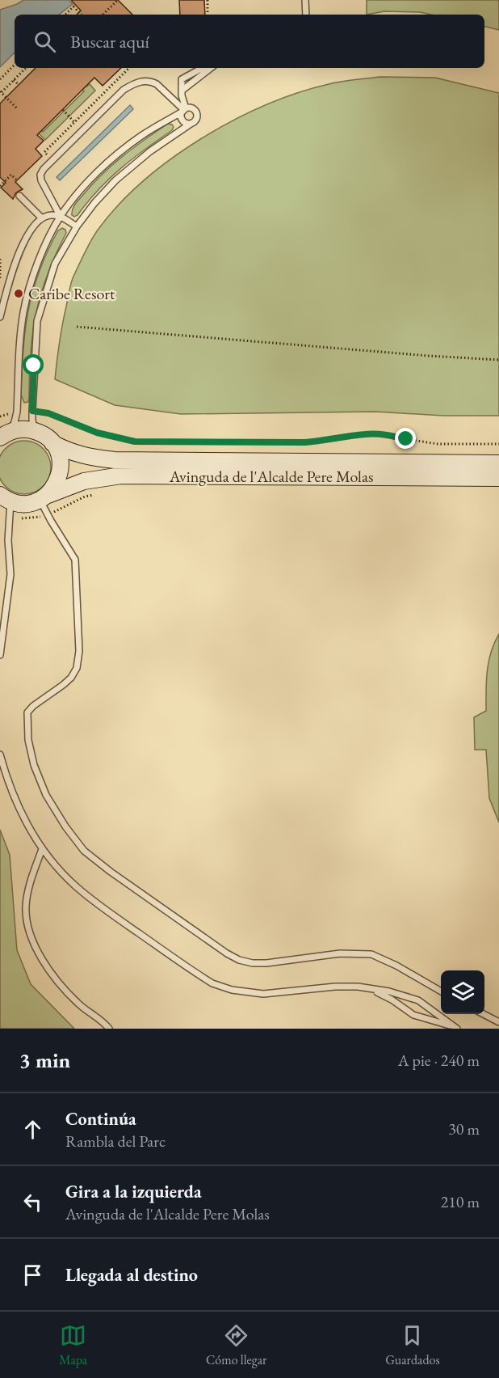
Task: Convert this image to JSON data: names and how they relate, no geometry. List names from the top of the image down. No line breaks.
{"streets":{"street":["Avinguda de l'Alcalde Pere Molas"]},"places":["Caribe Resort"],"page":{"search":"Buscar aquí","heading":["3 min","A pie · 240 m"],"list":[["Continúa","Rambla del Parc","30 m"],["Gira a la izquierda","Avinguda de l'Alcalde Pere Molas","210 m"],"Llegada al destino"],"nav":["Mapa","Cómo llegar","Guardados"]}}
